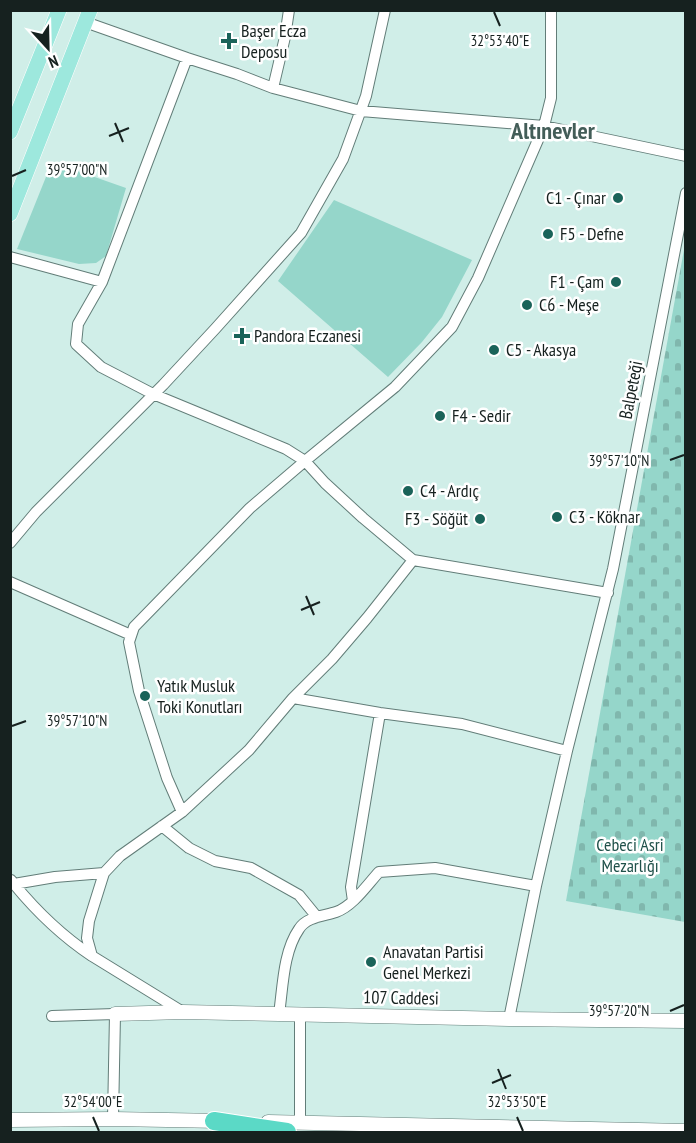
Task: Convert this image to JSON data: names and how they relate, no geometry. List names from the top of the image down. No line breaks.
{"streets":{"street":["Balpeteği","107 Caddesi"]},"crossings":[["Balpeteği","107 Caddesi"]],"districts":["Altınevler"],"parks":["Cebeci Asri Mezarlığı"],"places":{"health":["Başer Ecza Deposu","Pandora Eczanesi"],"other":["C1 - Çınar","F5 - Defne","F1 - Çam","C6 - Meşe","C5 - Akasya","F4 - Sedir","C4 - Ardıç","C3 - Köknar","F3 - Söğüt","Yatık Musluk Toki Konutları","Anavatan Partisi Genel Merkezi"]},"north":"bottom","coordinates":["32°53'40\"E","39°57'00\"N","39°57'10\"N","39°57'20\"N","32°54'00\"E","32°53'50\"E"]}
